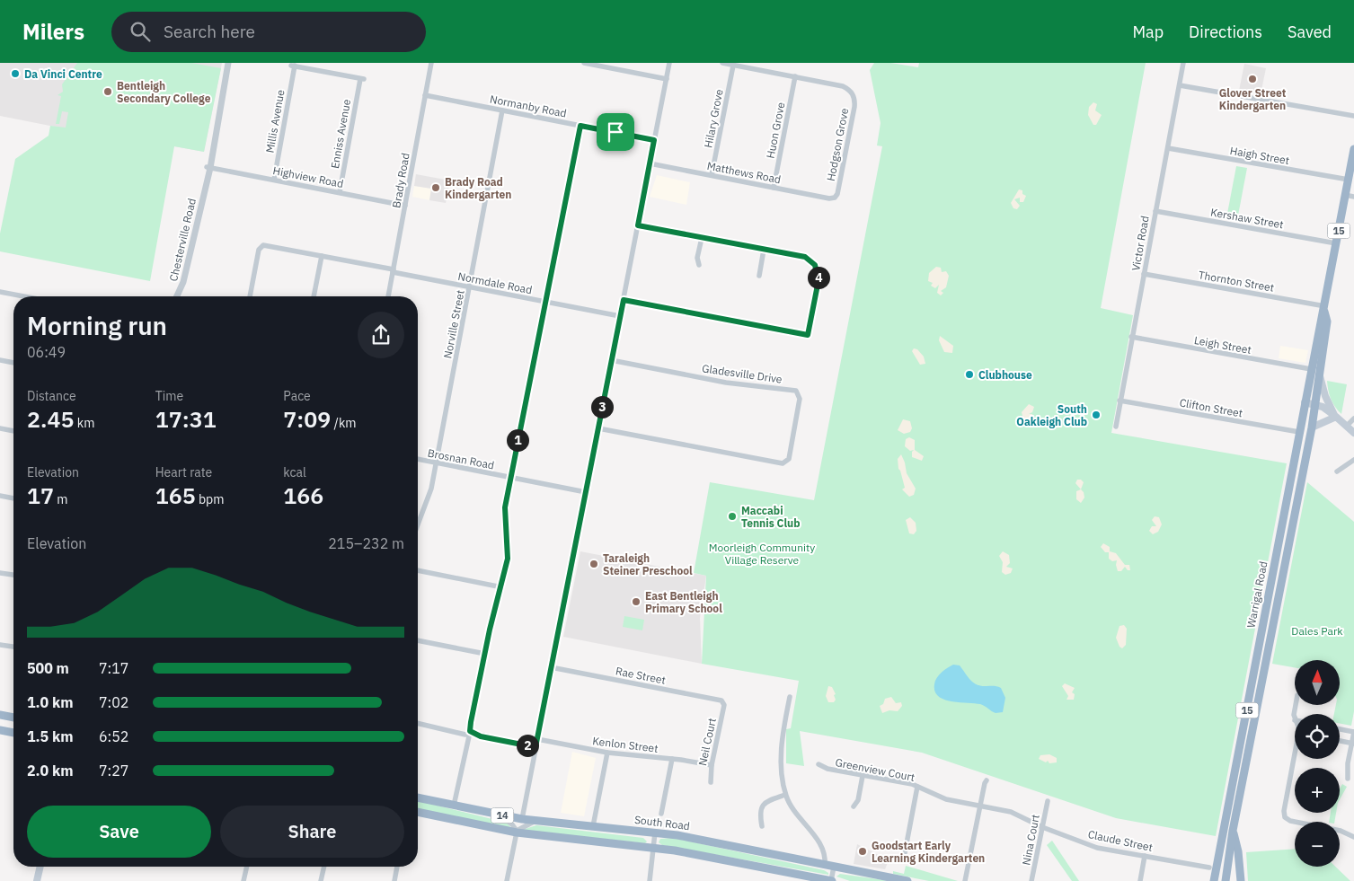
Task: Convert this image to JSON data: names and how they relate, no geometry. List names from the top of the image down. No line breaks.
{"streets":{"highway":["15","Warrigal Road","14","South Road"],"street":["Normanby Road","Hilary Grove","Millis Avenue","Huon Grove","Enniss Avenue","Hodgson Grove","Haigh Street","Matthews Road","Highview Road","Brady Road","Kershaw Street","Chesterville Road","Victor Road","Thornton Street","Normdale Road","Norville Street","Leigh Street","Gladesville Drive","Clifton Street","Brosnan Road","Rae Street","Neil Court","Kenlon Street","Greenview Court","Nina Court","Claude Street"]},"crossings":[["Normanby Road","Brady Road"],["Normanby Road","Norville Street"],["Hilary Grove","Matthews Road"],["Millis Avenue","Enniss Avenue"],["Millis Avenue","Highview Road"],["Huon Grove","Hodgson Grove"],["Huon Grove","Matthews Road"],["Enniss Avenue","Highview Road"],["Hodgson Grove","Matthews Road"],["Haigh Street","Victor Road"],["Haigh Street","Warrigal Road"],["Highview Road","Brady Road"],["Highview Road","Chesterville Road"],["Brady Road","Normdale Road"],["Kershaw Street","Victor Road"],["Kershaw Street","Warrigal Road"],["Victor Road","Thornton Street"],["Victor Road","Leigh Street"],["Victor Road","Clifton Street"],["Thornton Street","Warrigal Road"],["Normdale Road","Norville Street"],["Norville Street","Brosnan Road"],["Leigh Street","Warrigal Road"],["Clifton Street","Warrigal Road"],["Rae Street","Neil Court"],["Neil Court","Kenlon Street"],["Greenview Court","Claude Street"],["Nina Court","Claude Street"]],"parks":["Moorleigh Community Village Reserve","Dales Park"],"places":["Da Vinci Centre","Glover Street Kindergarten","Bentleigh Secondary College","Brady Road Kindergarten","Clubhouse","South Oakleigh Club","Maccabi Tennis Club","Taraleigh Steiner Preschool","East Bentleigh Primary School","Goodstart Early Learning Kindergarten"],"north":"top","page":{"header":"Milers","search":"Search here","nav":["Map","Directions","Saved"],"pins":["4","3","1","2"],"heading":["Morning run","06:49"],"stats":[["Distance","2.45 km"],["Time","17:31"],["Pace","7:09 /km"],["Elevation","17 m"],["Heart rate","165 bpm"],["kcal","166"]],"chart":["Elevation","215–232 m"],"list":[{"name":"500 m","note":"7:17"},{"name":"1.0 km","note":"7:02"},{"name":"1.5 km","note":"6:52"},{"name":"2.0 km","note":"7:27"}],"map_buttons":["+","−"],"buttons":["Save","Share"]}}
